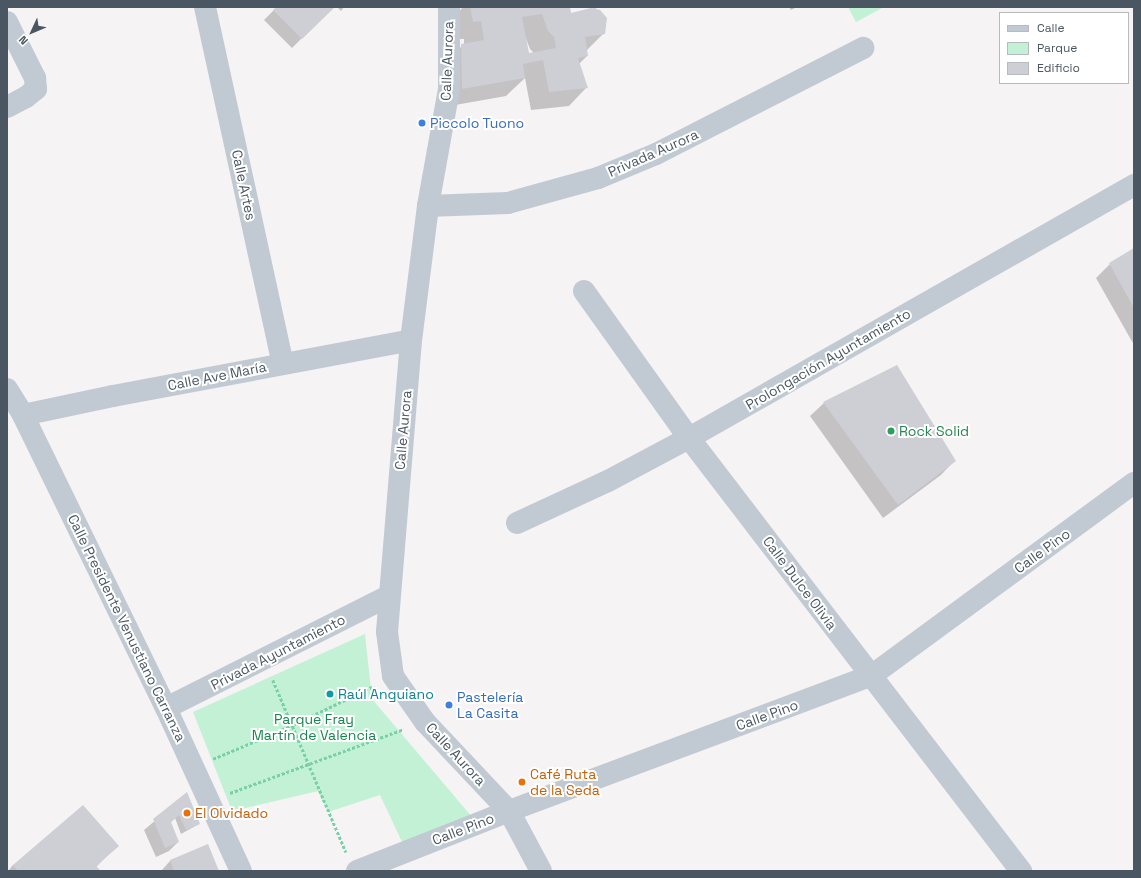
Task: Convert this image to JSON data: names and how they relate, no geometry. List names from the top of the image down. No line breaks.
{"streets":{"street":["Calle Aurora","Privada Aurora","Calle Artes","Prolongación Ayuntamiento","Calle Ave María","Calle Pino","Calle Dulce Olivia","Calle Presidente Venustiano Carranza","Privada Ayuntamiento"]},"crossings":[["Calle Aurora","Privada Aurora"],["Calle Aurora","Calle Ave María"],["Calle Aurora","Calle Pino"],["Calle Aurora","Privada Ayuntamiento"],["Calle Artes","Calle Ave María"],["Prolongación Ayuntamiento","Calle Dulce Olivia"],["Calle Ave María","Calle Presidente Venustiano Carranza"],["Calle Pino","Calle Dulce Olivia"],["Calle Presidente Venustiano Carranza","Privada Ayuntamiento"]],"parks":["Parque Fray Martín de Valencia"],"places":["Piccolo Tuono","Rock Solid","Raúl Anguiano","Pastelería La Casita","Café Ruta de la Seda","El Olvidado"],"legend":["Calle","Parque","Edificio"],"north":"bottom left"}
